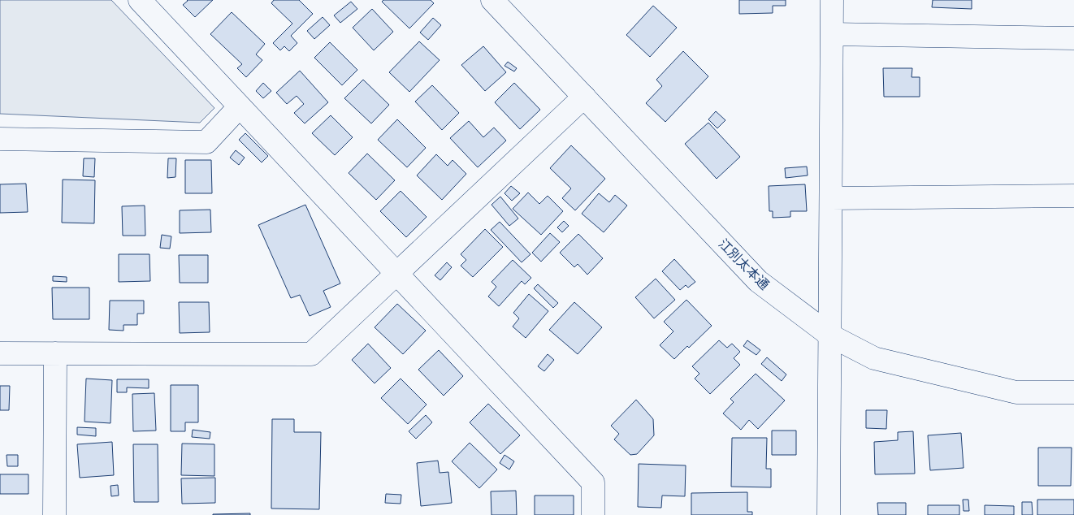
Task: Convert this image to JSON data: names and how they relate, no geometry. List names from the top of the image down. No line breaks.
{"streets":{"street":["江別太本通"]}}
